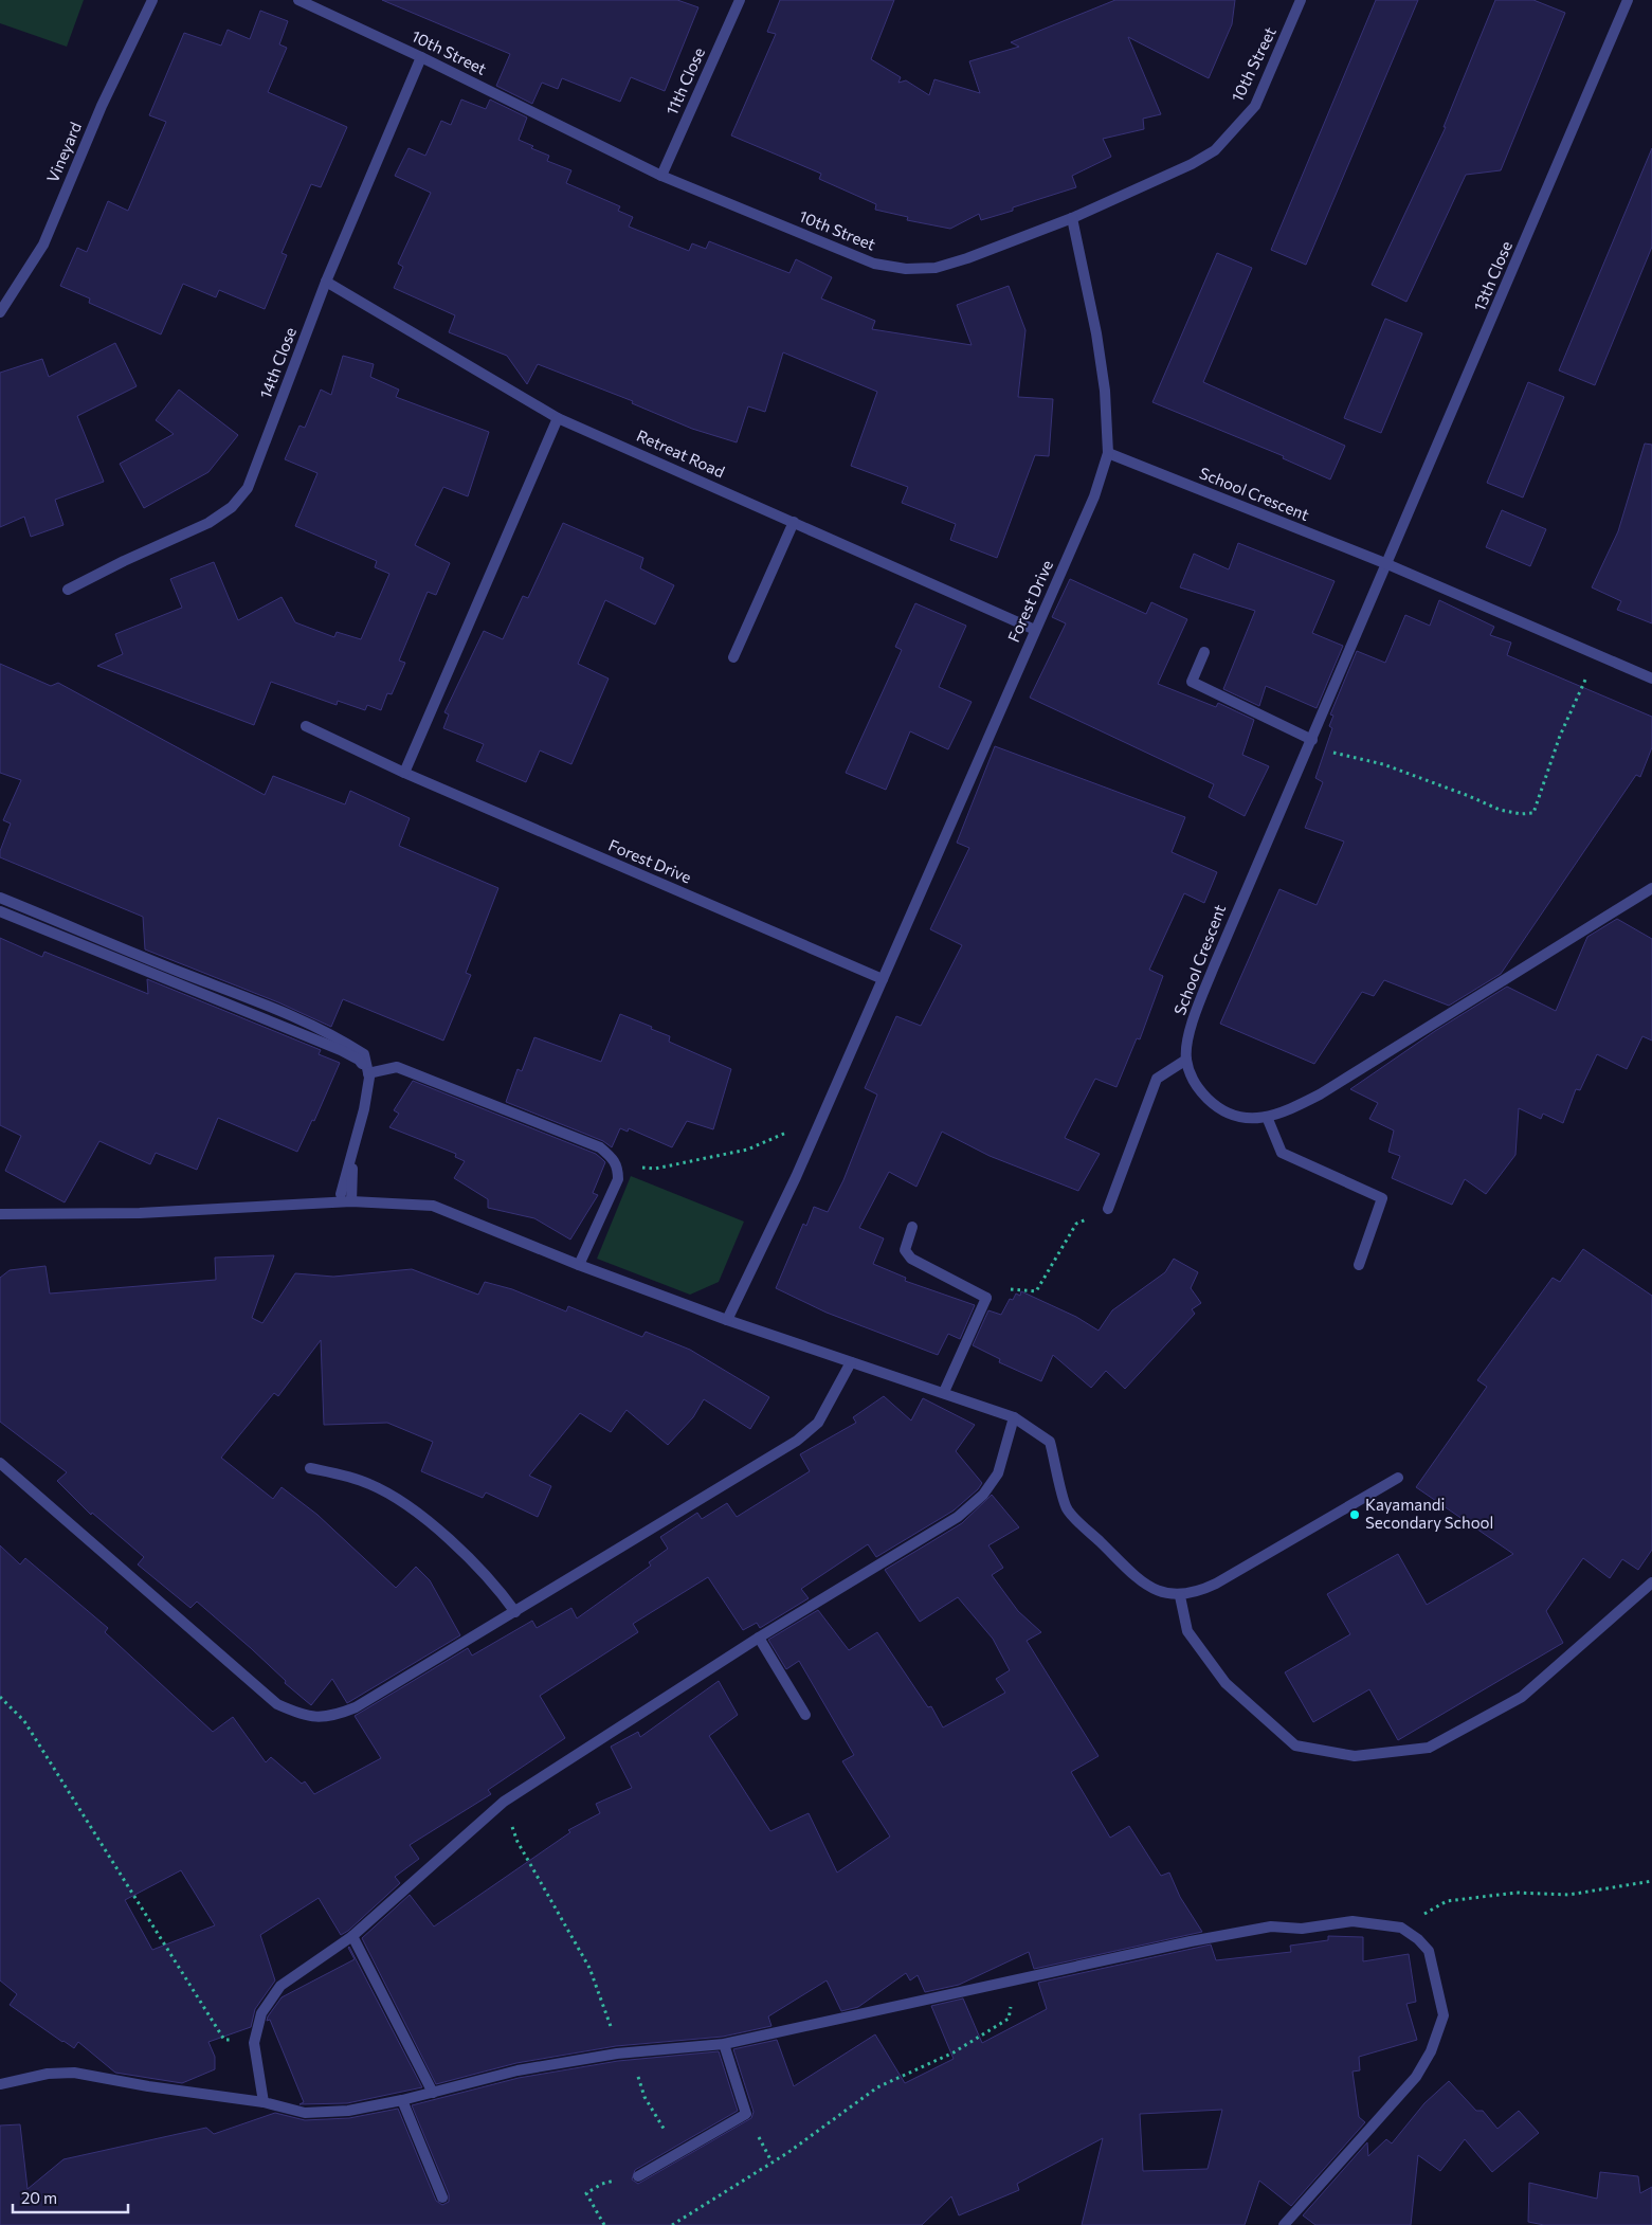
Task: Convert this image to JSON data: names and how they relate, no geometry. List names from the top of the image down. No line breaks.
{"streets":{"street":["10th Street","11th Close","Vineyard","13th Close","14th Close","Retreat Road","School Crescent","Forest Drive"]},"crossings":[["10th Street","11th Close"],["10th Street","14th Close"],["10th Street","Forest Drive"],["13th Close","School Crescent"],["14th Close","Retreat Road"],["Retreat Road","Forest Drive"],["School Crescent","Forest Drive"]],"places":["Kayamandi Secondary School"],"scale_bar":"20 m"}
